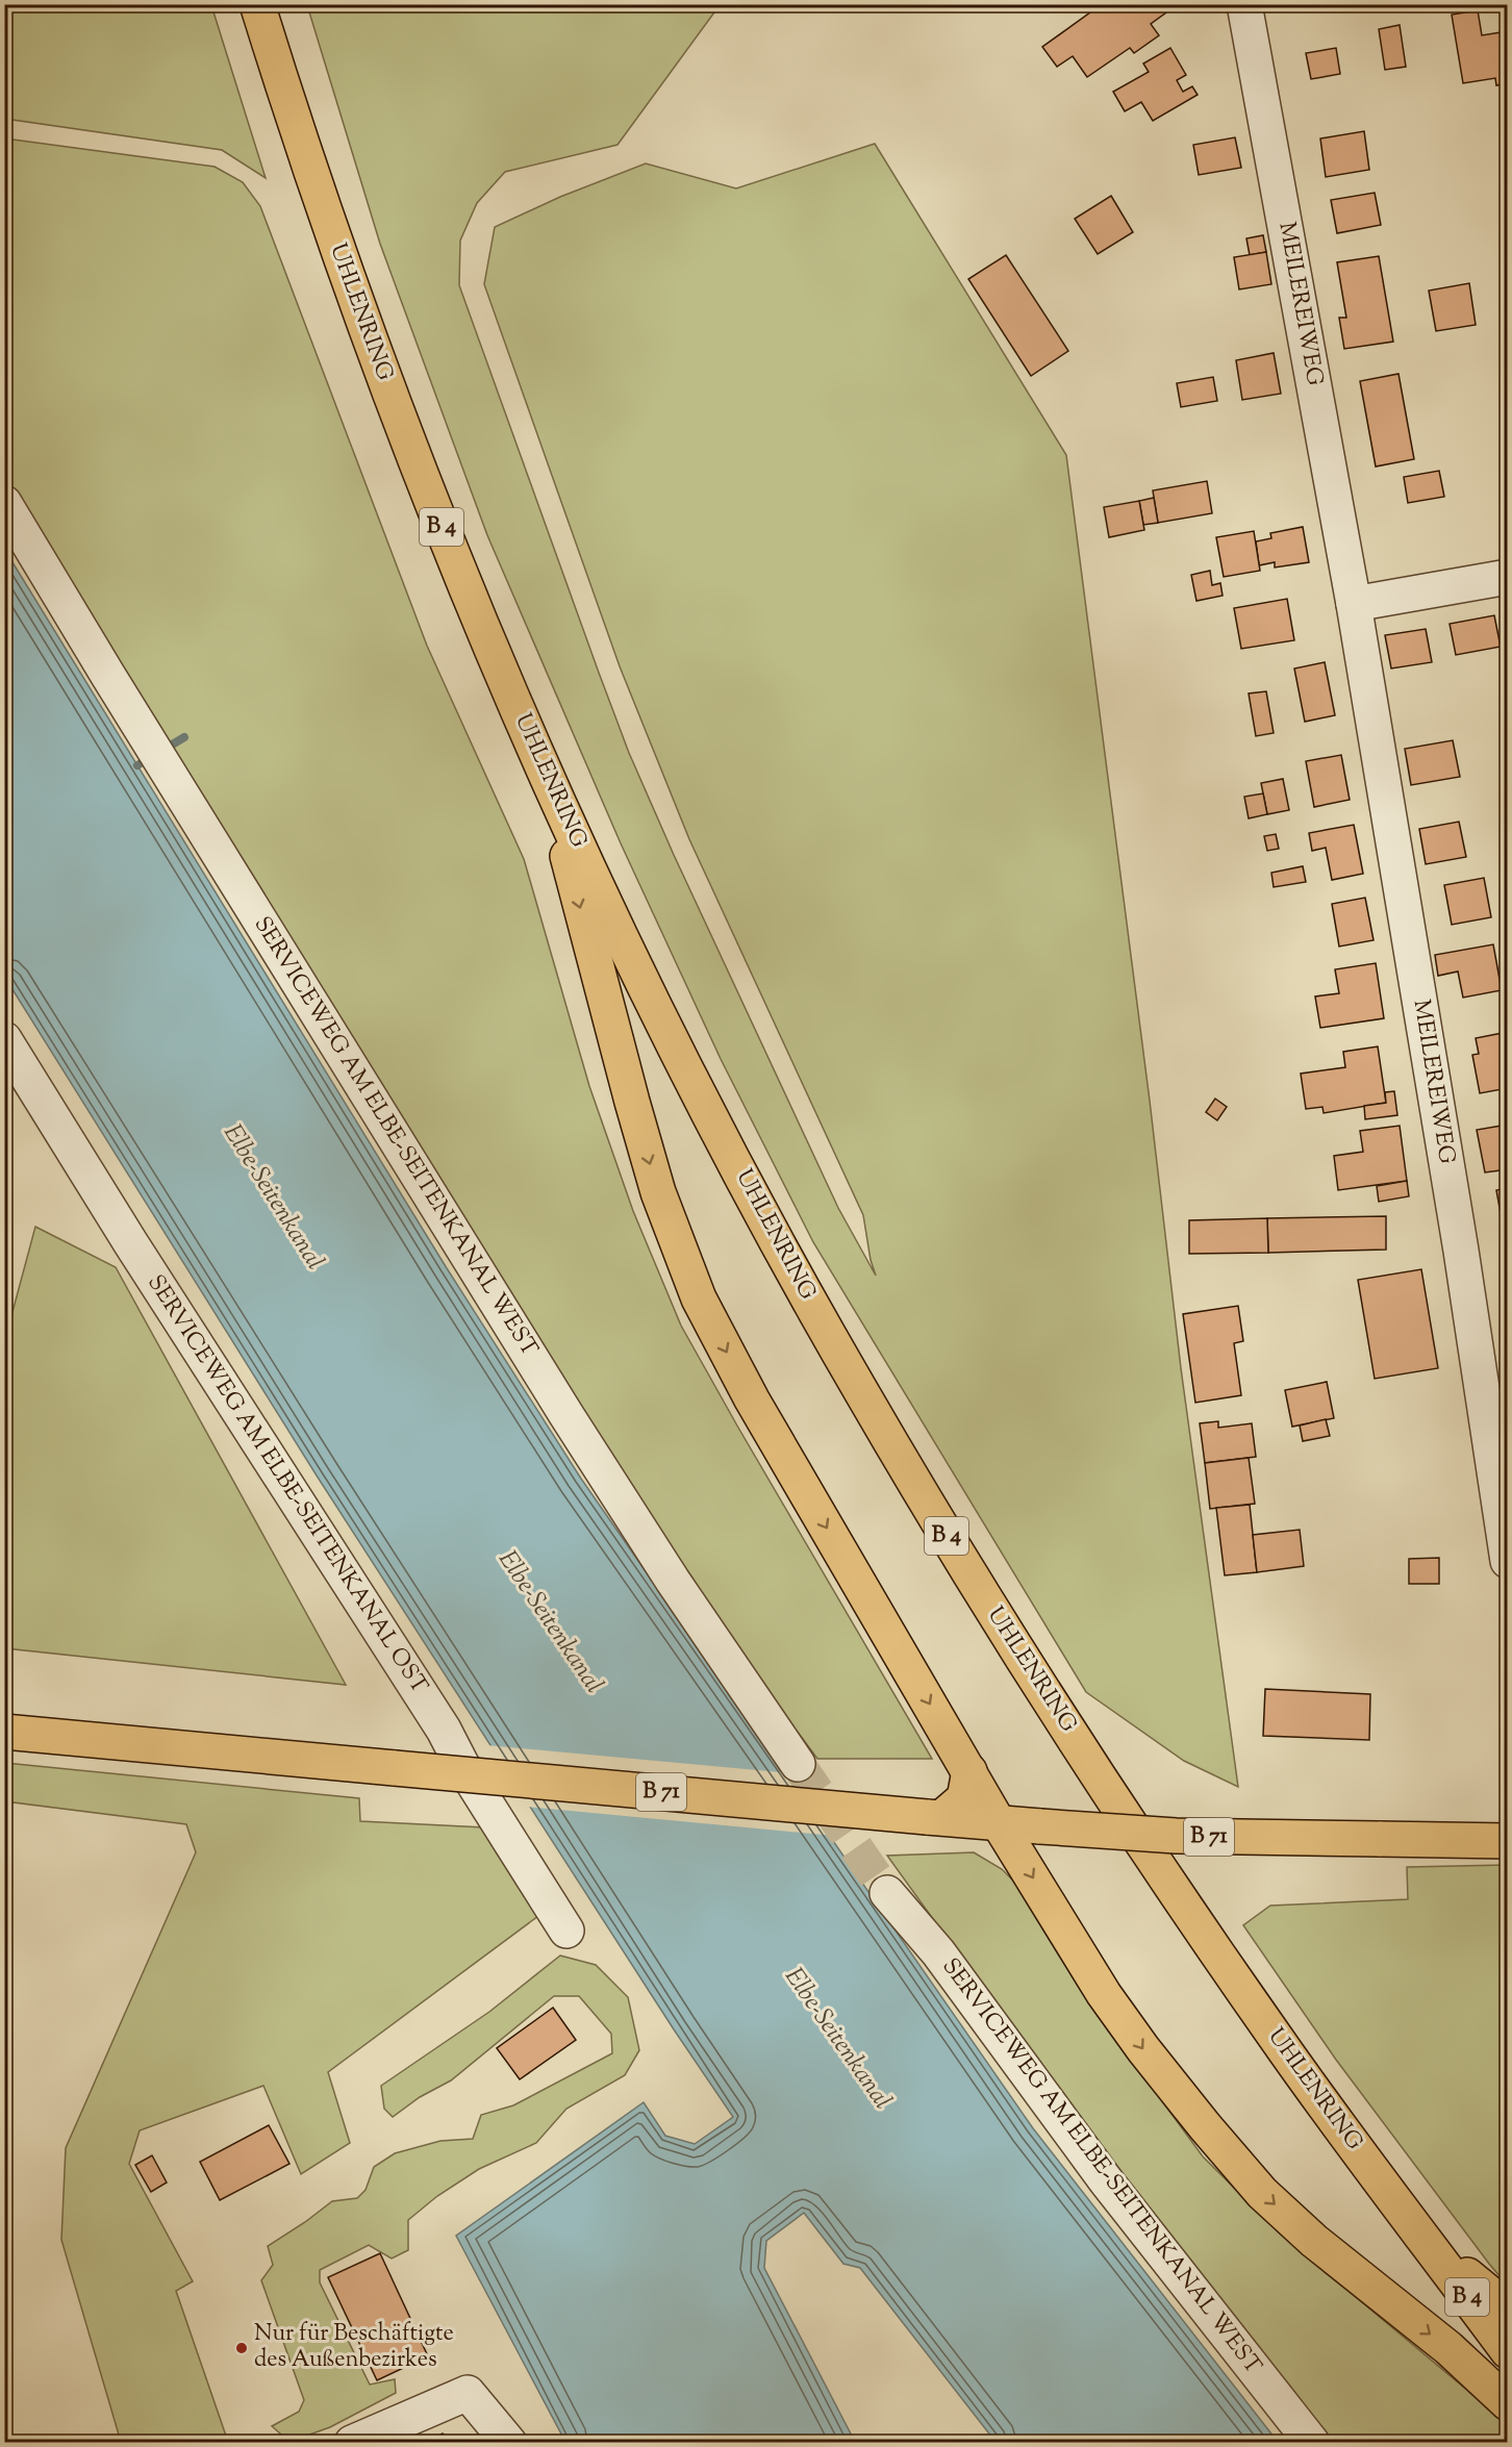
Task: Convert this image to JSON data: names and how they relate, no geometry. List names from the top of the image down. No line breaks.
{"streets":{"main road":["UHLENRING","B 4","B 71"],"street":["MEILEREIWEG","SERVICEWEG AM ELBE-SEITENKANAL WEST","SERVICEWEG AM ELBE-SEITENKANAL OST"]},"water":["Elbe-Seitenkanal"],"places":["Nur für Beschäftigte des Außenbezirkes"]}
